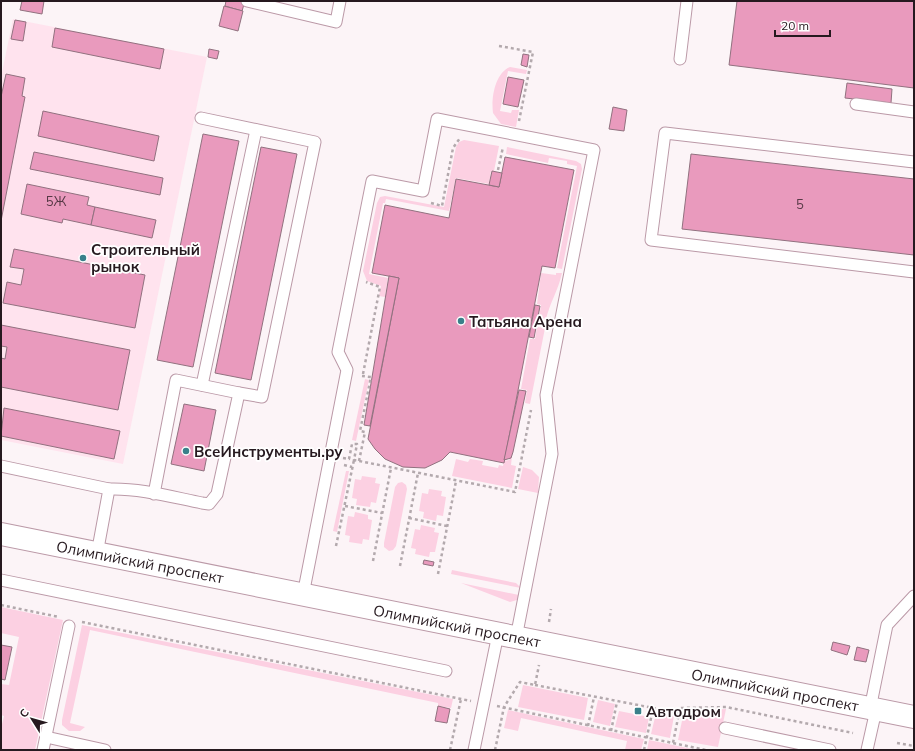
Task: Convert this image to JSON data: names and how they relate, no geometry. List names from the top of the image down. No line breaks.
{"streets":{"street":["Олимпийский проспект"]},"places":{"other":["Строительный рынок","Татьяна Арена","ВсеИнструменты.ру"],"transit":["Автодром"]},"house_numbers":["5Ж","5"],"scale_bar":"20 m","north":"top left"}
